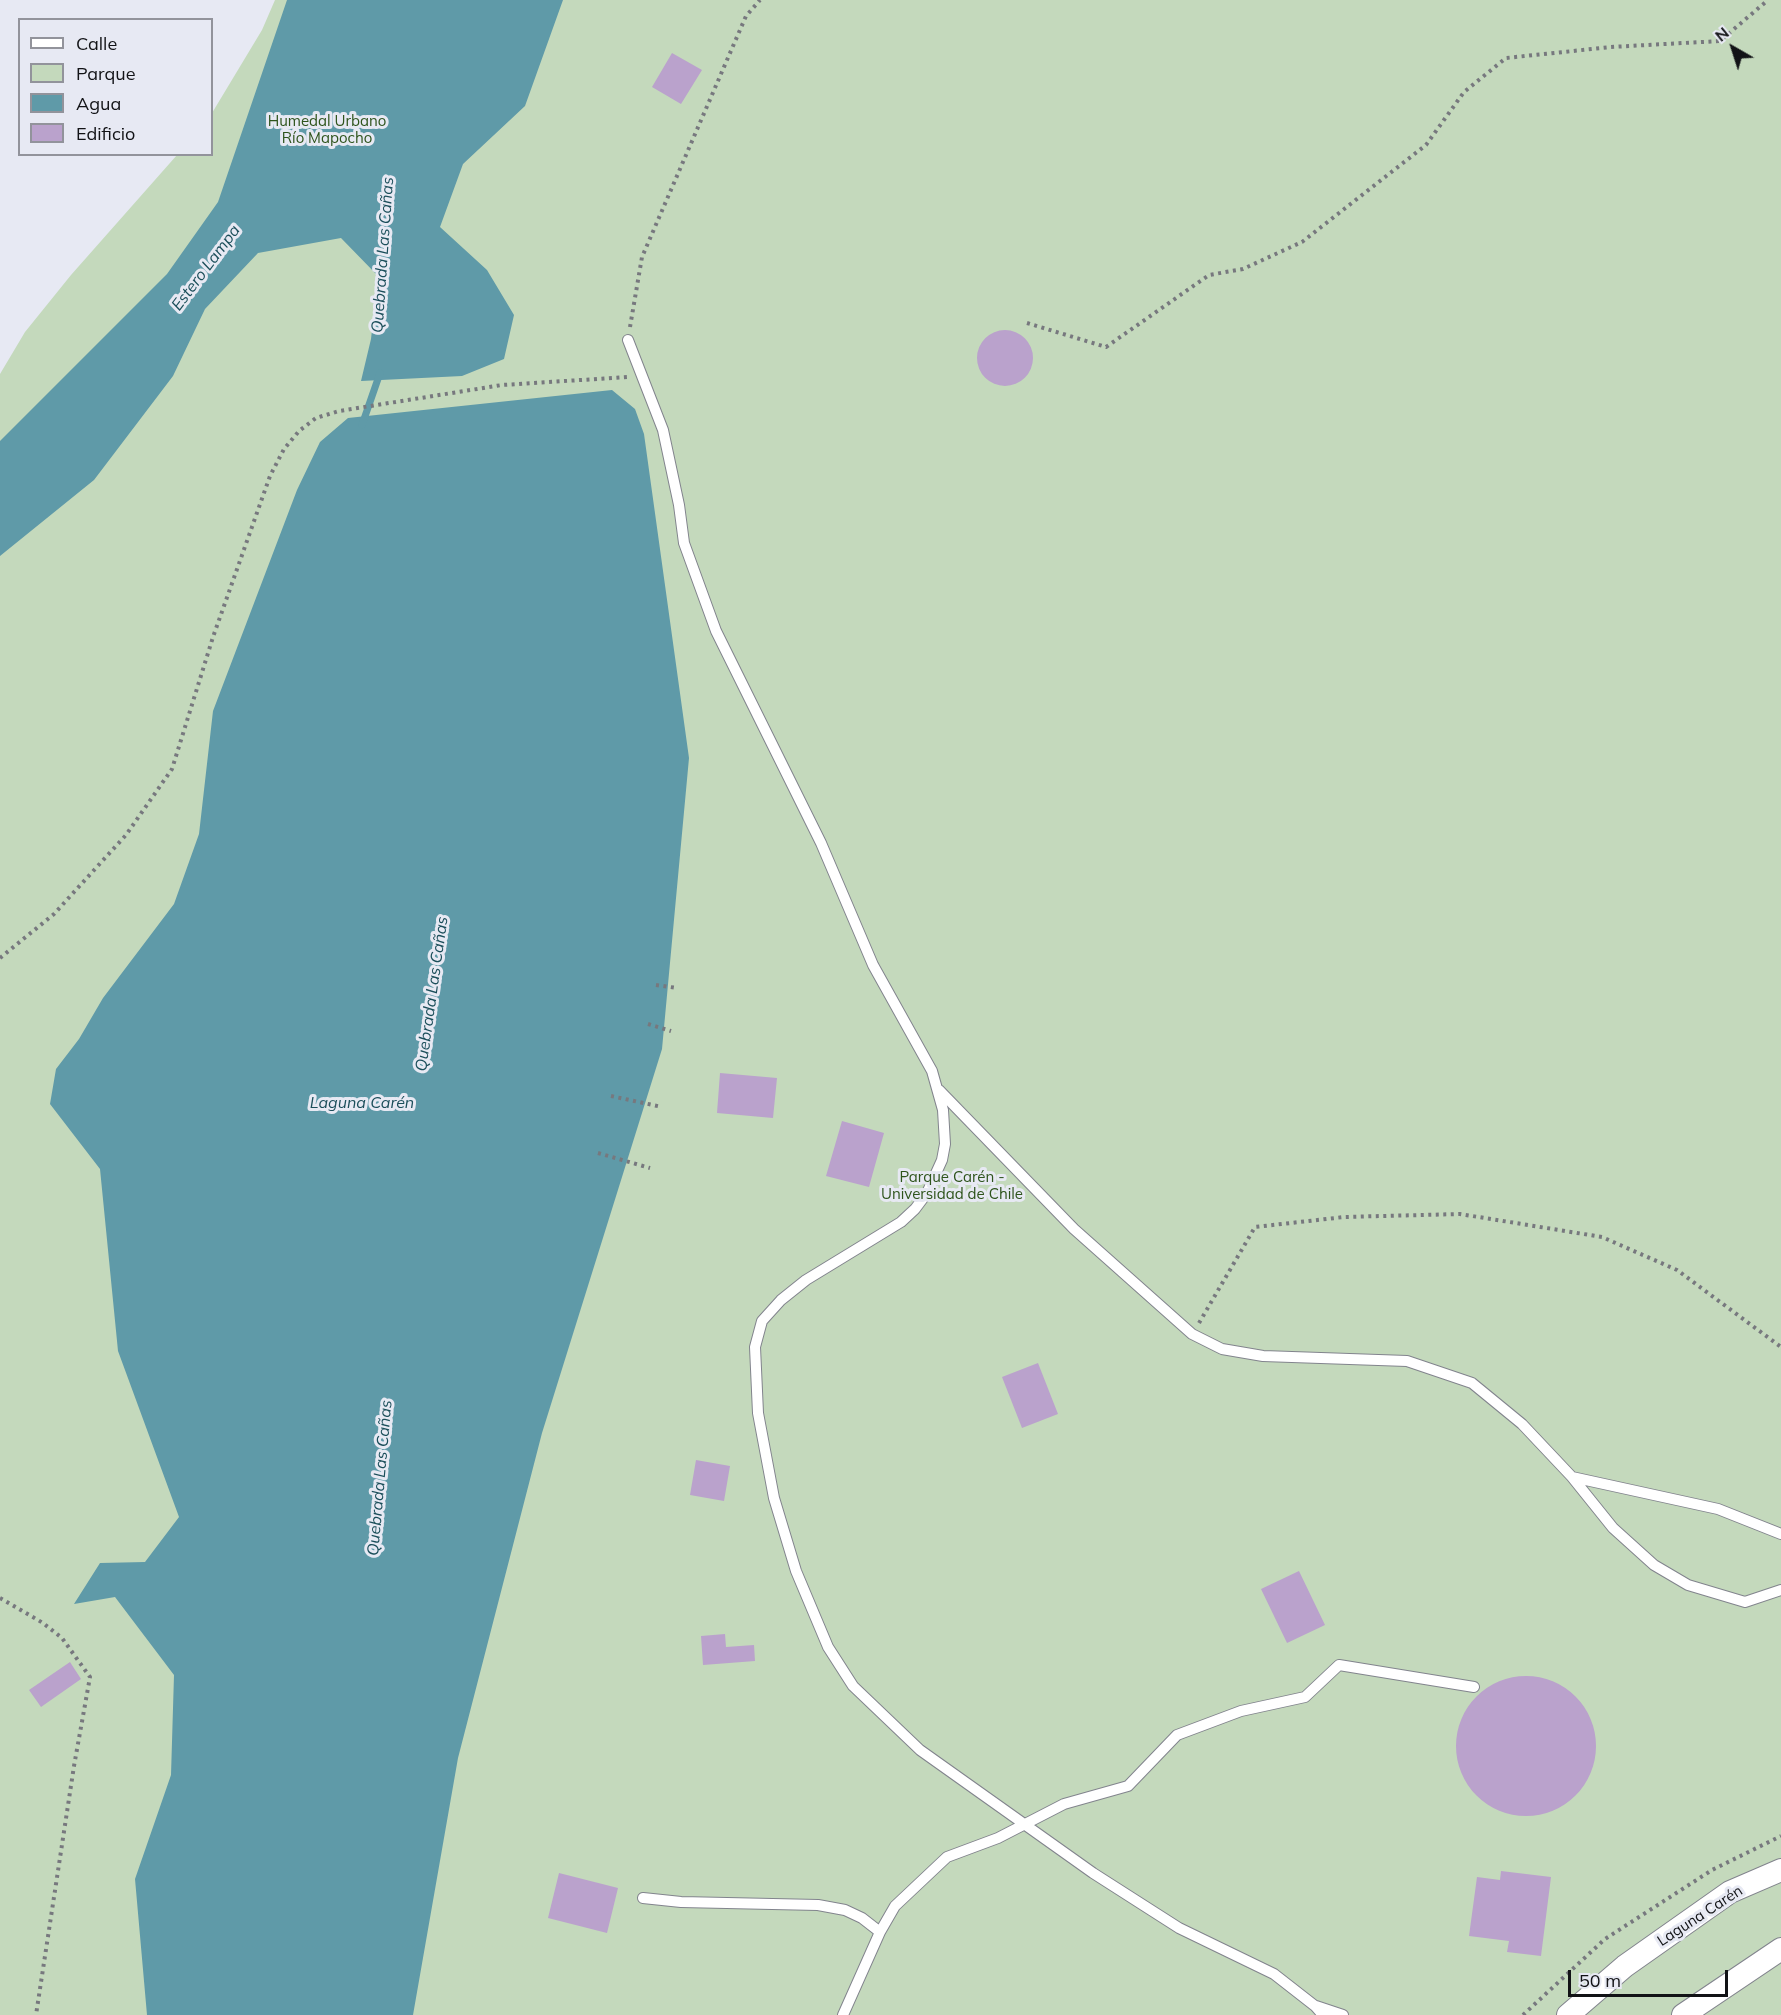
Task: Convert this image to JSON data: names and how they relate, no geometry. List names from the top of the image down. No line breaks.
{"streets":{"street":["Laguna Carén"]},"water":["Quebrada Las Cañas","Estero Lampa","Laguna Carén"],"parks":["Humedal Urbano Río Mapocho","Parque Carén - Universidad de Chile"],"legend":["Calle","Parque","Agua","Edificio"],"scale_bar":"50 m","north":"top left"}
